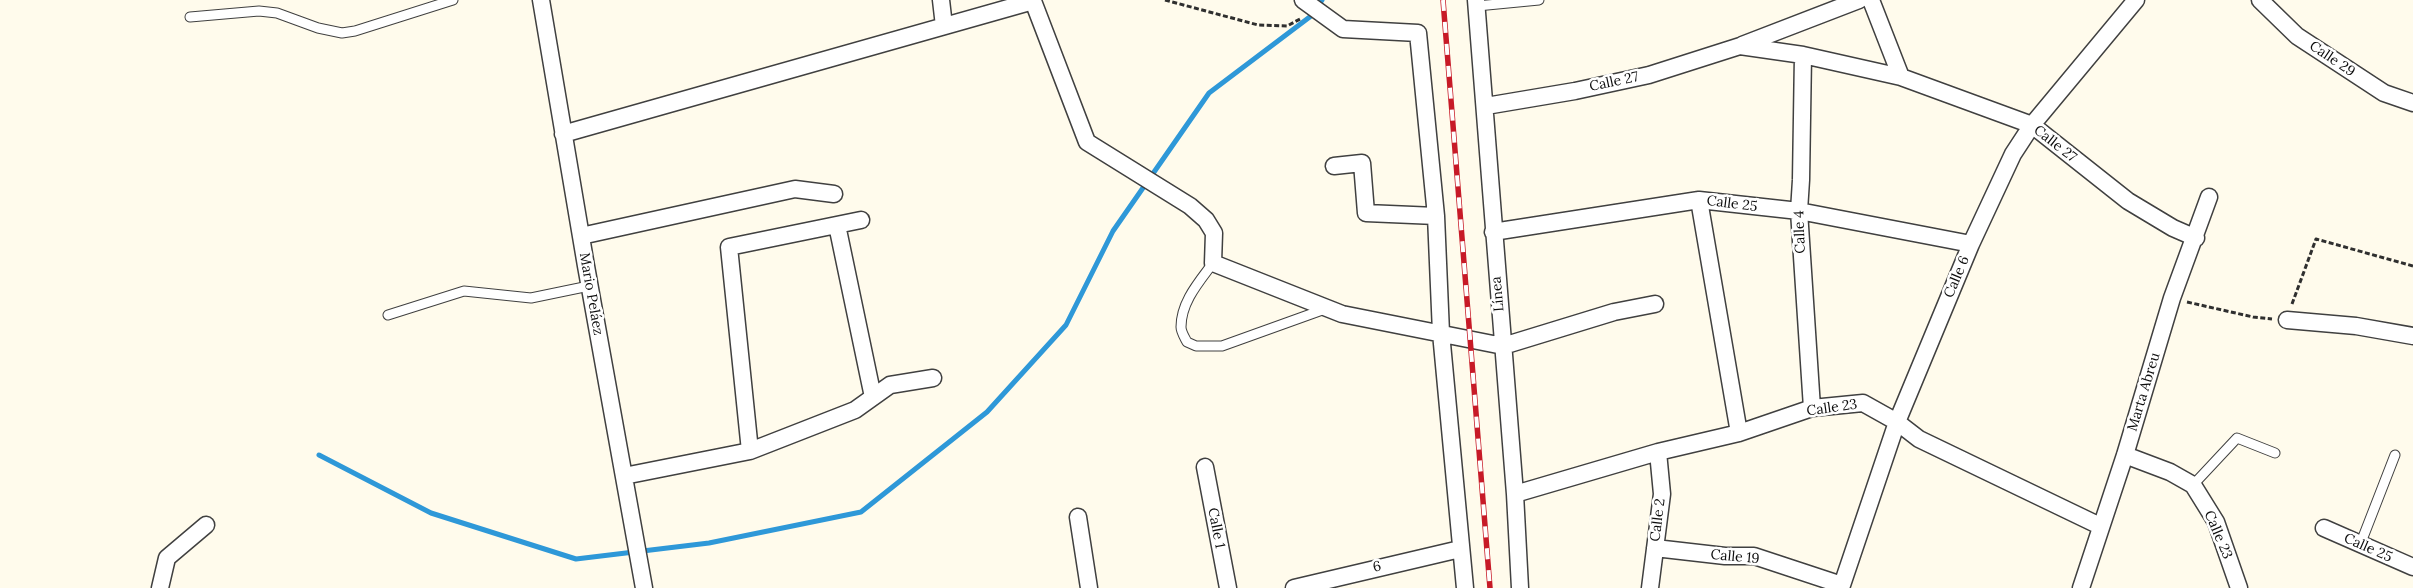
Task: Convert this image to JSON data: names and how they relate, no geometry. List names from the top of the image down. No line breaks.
{"streets":{"street":["Calle 29","Calle 27","Calle 25","Calle 4","Calle 6","Mario Peláez","Línea","Marta Abreu","Calle 23","Calle 2","Calle 1","Calle 19","6"]},"crossings":[["Calle 27","Calle 4"],["Calle 27","Calle 6"],["Calle 27","Línea"],["Calle 27","Marta Abreu"],["Calle 25","Calle 4"],["Calle 25","Calle 6"],["Calle 25","Línea"],["Calle 4","Calle 23"],["Calle 6","Calle 23"],["Calle 6","Calle 19"],["Línea","Calle 23"],["Marta Abreu","Calle 23"],["Calle 23","Calle 2"],["Calle 2","Calle 19"]]}
